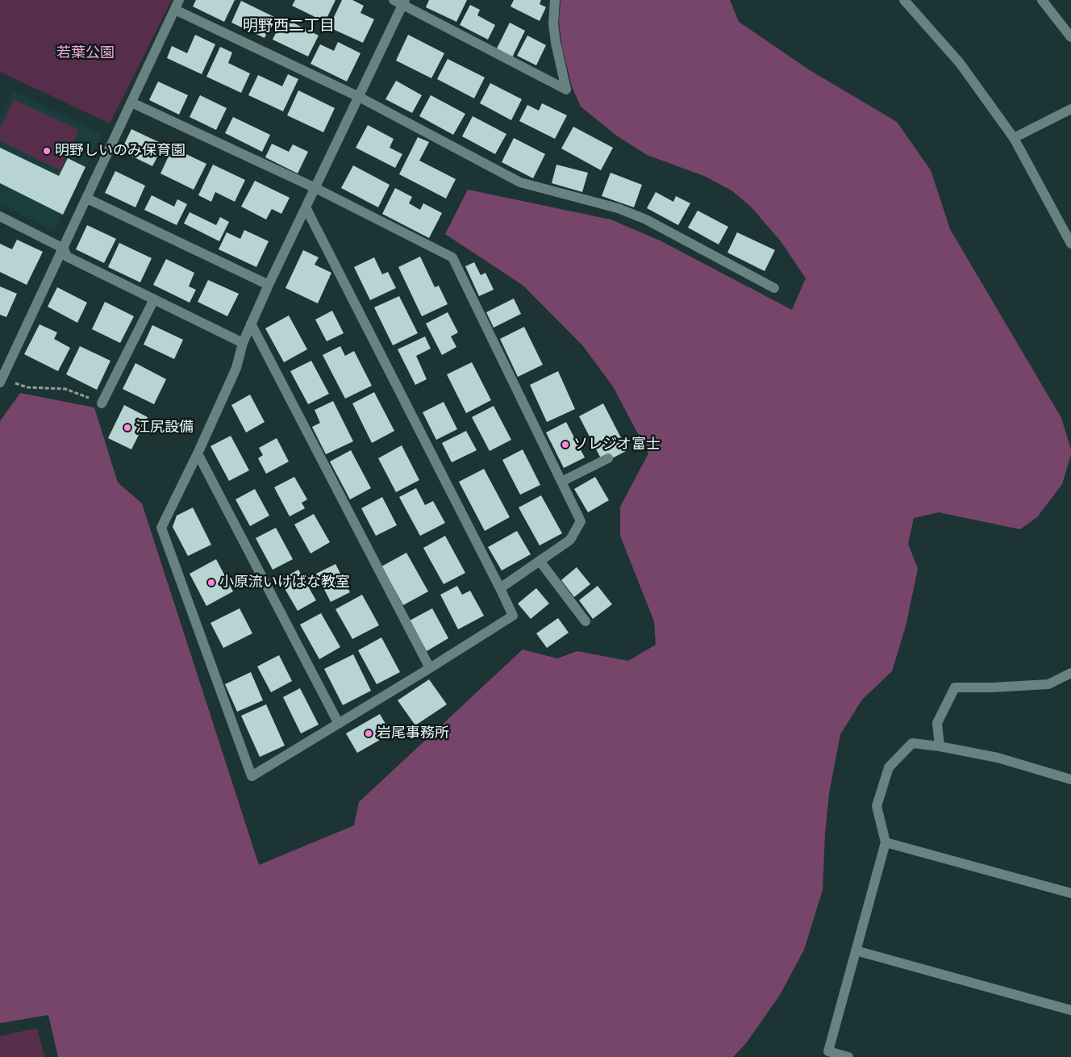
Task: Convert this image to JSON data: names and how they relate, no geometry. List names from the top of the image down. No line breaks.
{"districts":["明野西二丁目"],"parks":["若葉公園"],"places":["明野しいのみ保育園","江尻設備","ソレジオ富士","小原流いけばな教室","岩尾事務所"]}
